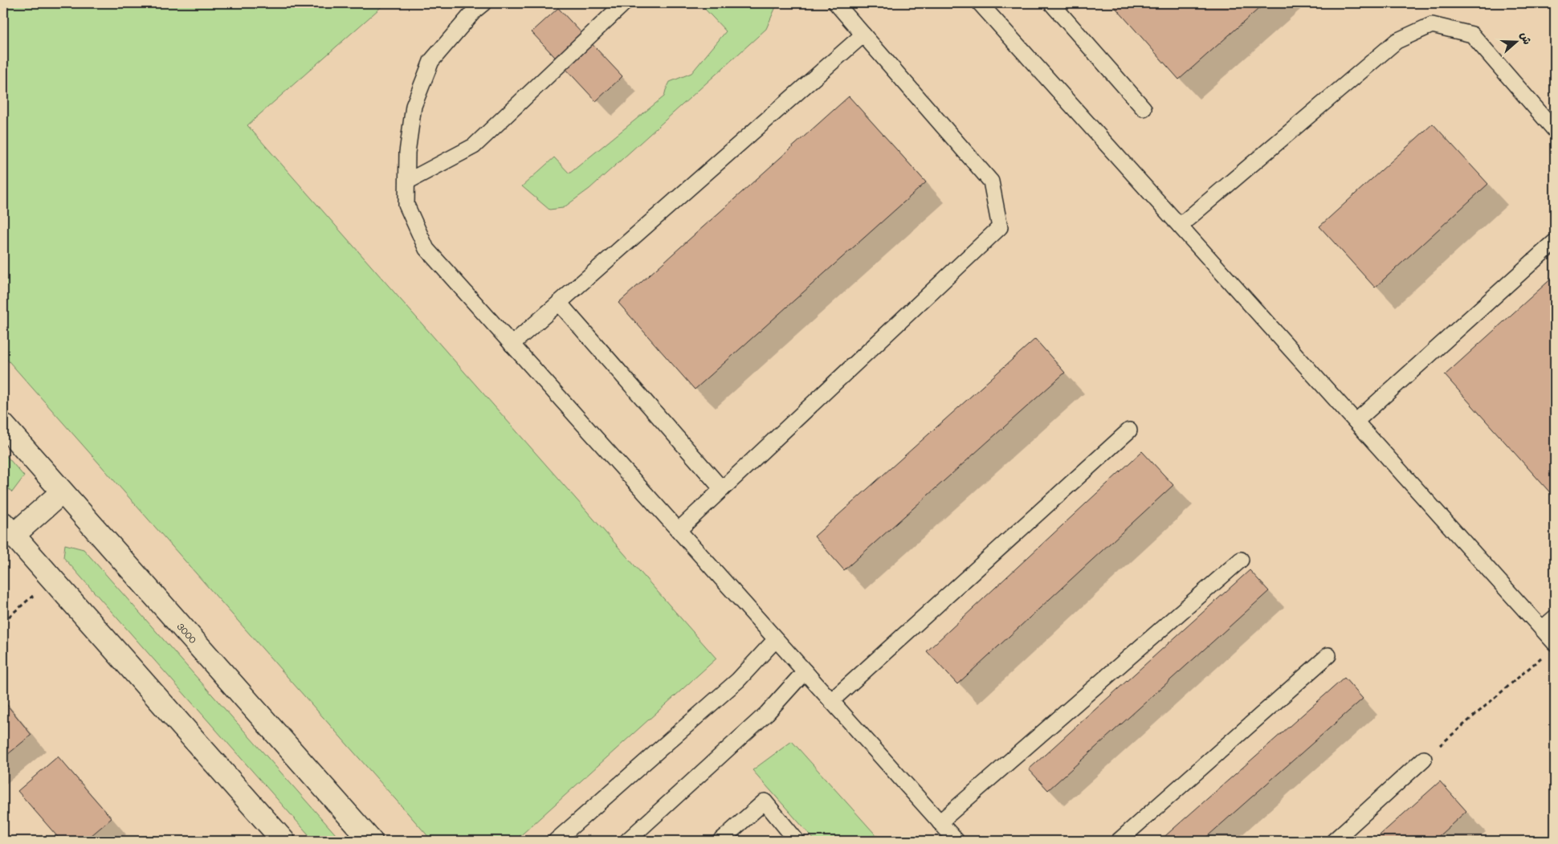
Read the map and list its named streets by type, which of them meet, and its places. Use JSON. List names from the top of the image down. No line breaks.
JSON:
{"streets":{"street":["3000"]},"north":"right"}
